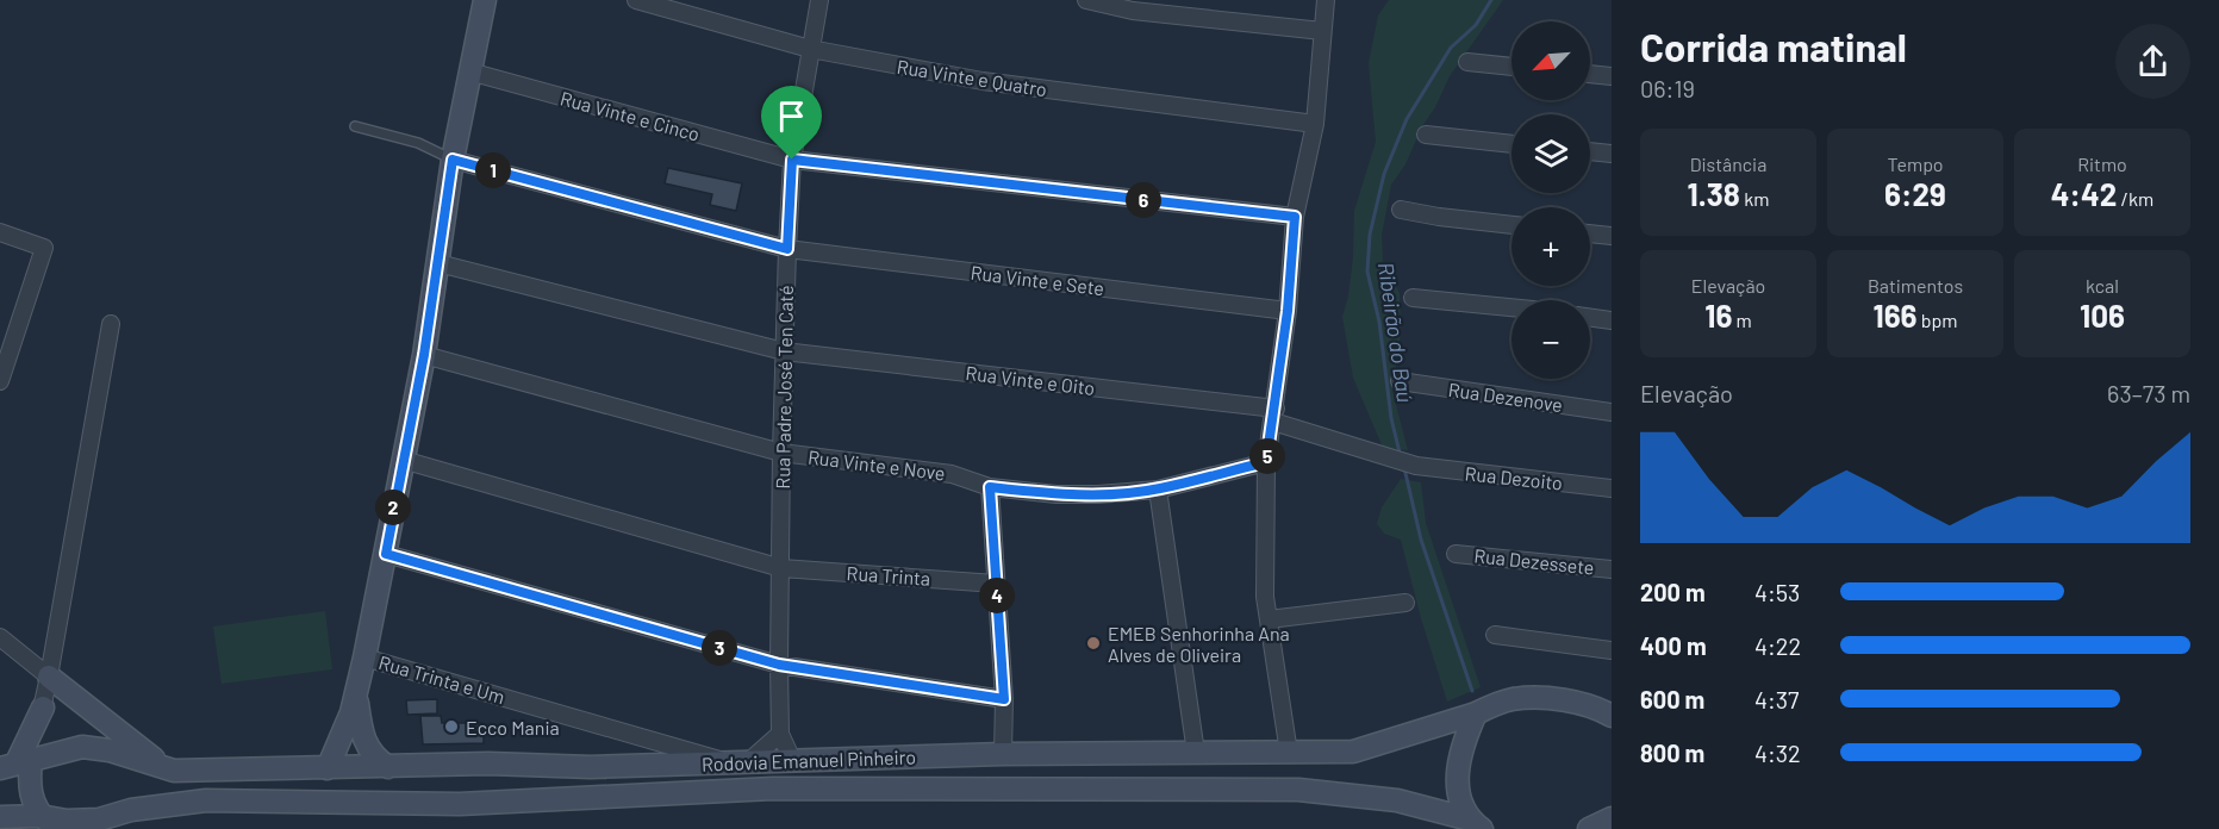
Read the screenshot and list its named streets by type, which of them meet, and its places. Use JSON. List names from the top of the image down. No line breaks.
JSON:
{"streets":{"main road":["Rodovia Emanuel Pinheiro"],"street":["Rua Vinte e Quatro","Rua Vinte e Cinco","Rua Vinte e Sete","Rua Vinte e Oito","Rua Padre José Ten Caté","Rua Dezenove","Rua Vinte e Nove","Rua Dezoito","Rua Dezessete","Rua Trinta","Rua Trinta e Um"]},"crossings":[["Rua Vinte e Quatro","Rua Padre José Ten Caté"],["Rua Vinte e Cinco","Rua Padre José Ten Caté"],["Rua Vinte e Sete","Rua Padre José Ten Caté"],["Rua Vinte e Oito","Rua Padre José Ten Caté"],["Rua Vinte e Oito","Rua Dezoito"],["Rua Padre José Ten Caté","Rua Vinte e Nove"],["Rua Padre José Ten Caté","Rua Trinta"],["Rua Trinta e Um","Rodovia Emanuel Pinheiro"]],"water":["Ribeirão do Baú"],"places":["EMEB Senhorinha Ana Alves de Oliveira","Ecco Mania"],"north":"bottom left","page":{"heading":["Corrida matinal","06:19"],"map_buttons":["+","−"],"stats":[["Distância","1.38 km"],["Tempo","6:29"],["Ritmo","4:42 /km"],["Elevação","16 m"],["Batimentos","166 bpm"],["kcal","106"]],"pins":["1","6","5","2","4","3"],"chart":["Elevação","63–73 m"],"list":[{"name":"200 m","note":"4:53"},{"name":"400 m","note":"4:22"},{"name":"600 m","note":"4:37"},{"name":"800 m","note":"4:32"}]}}
